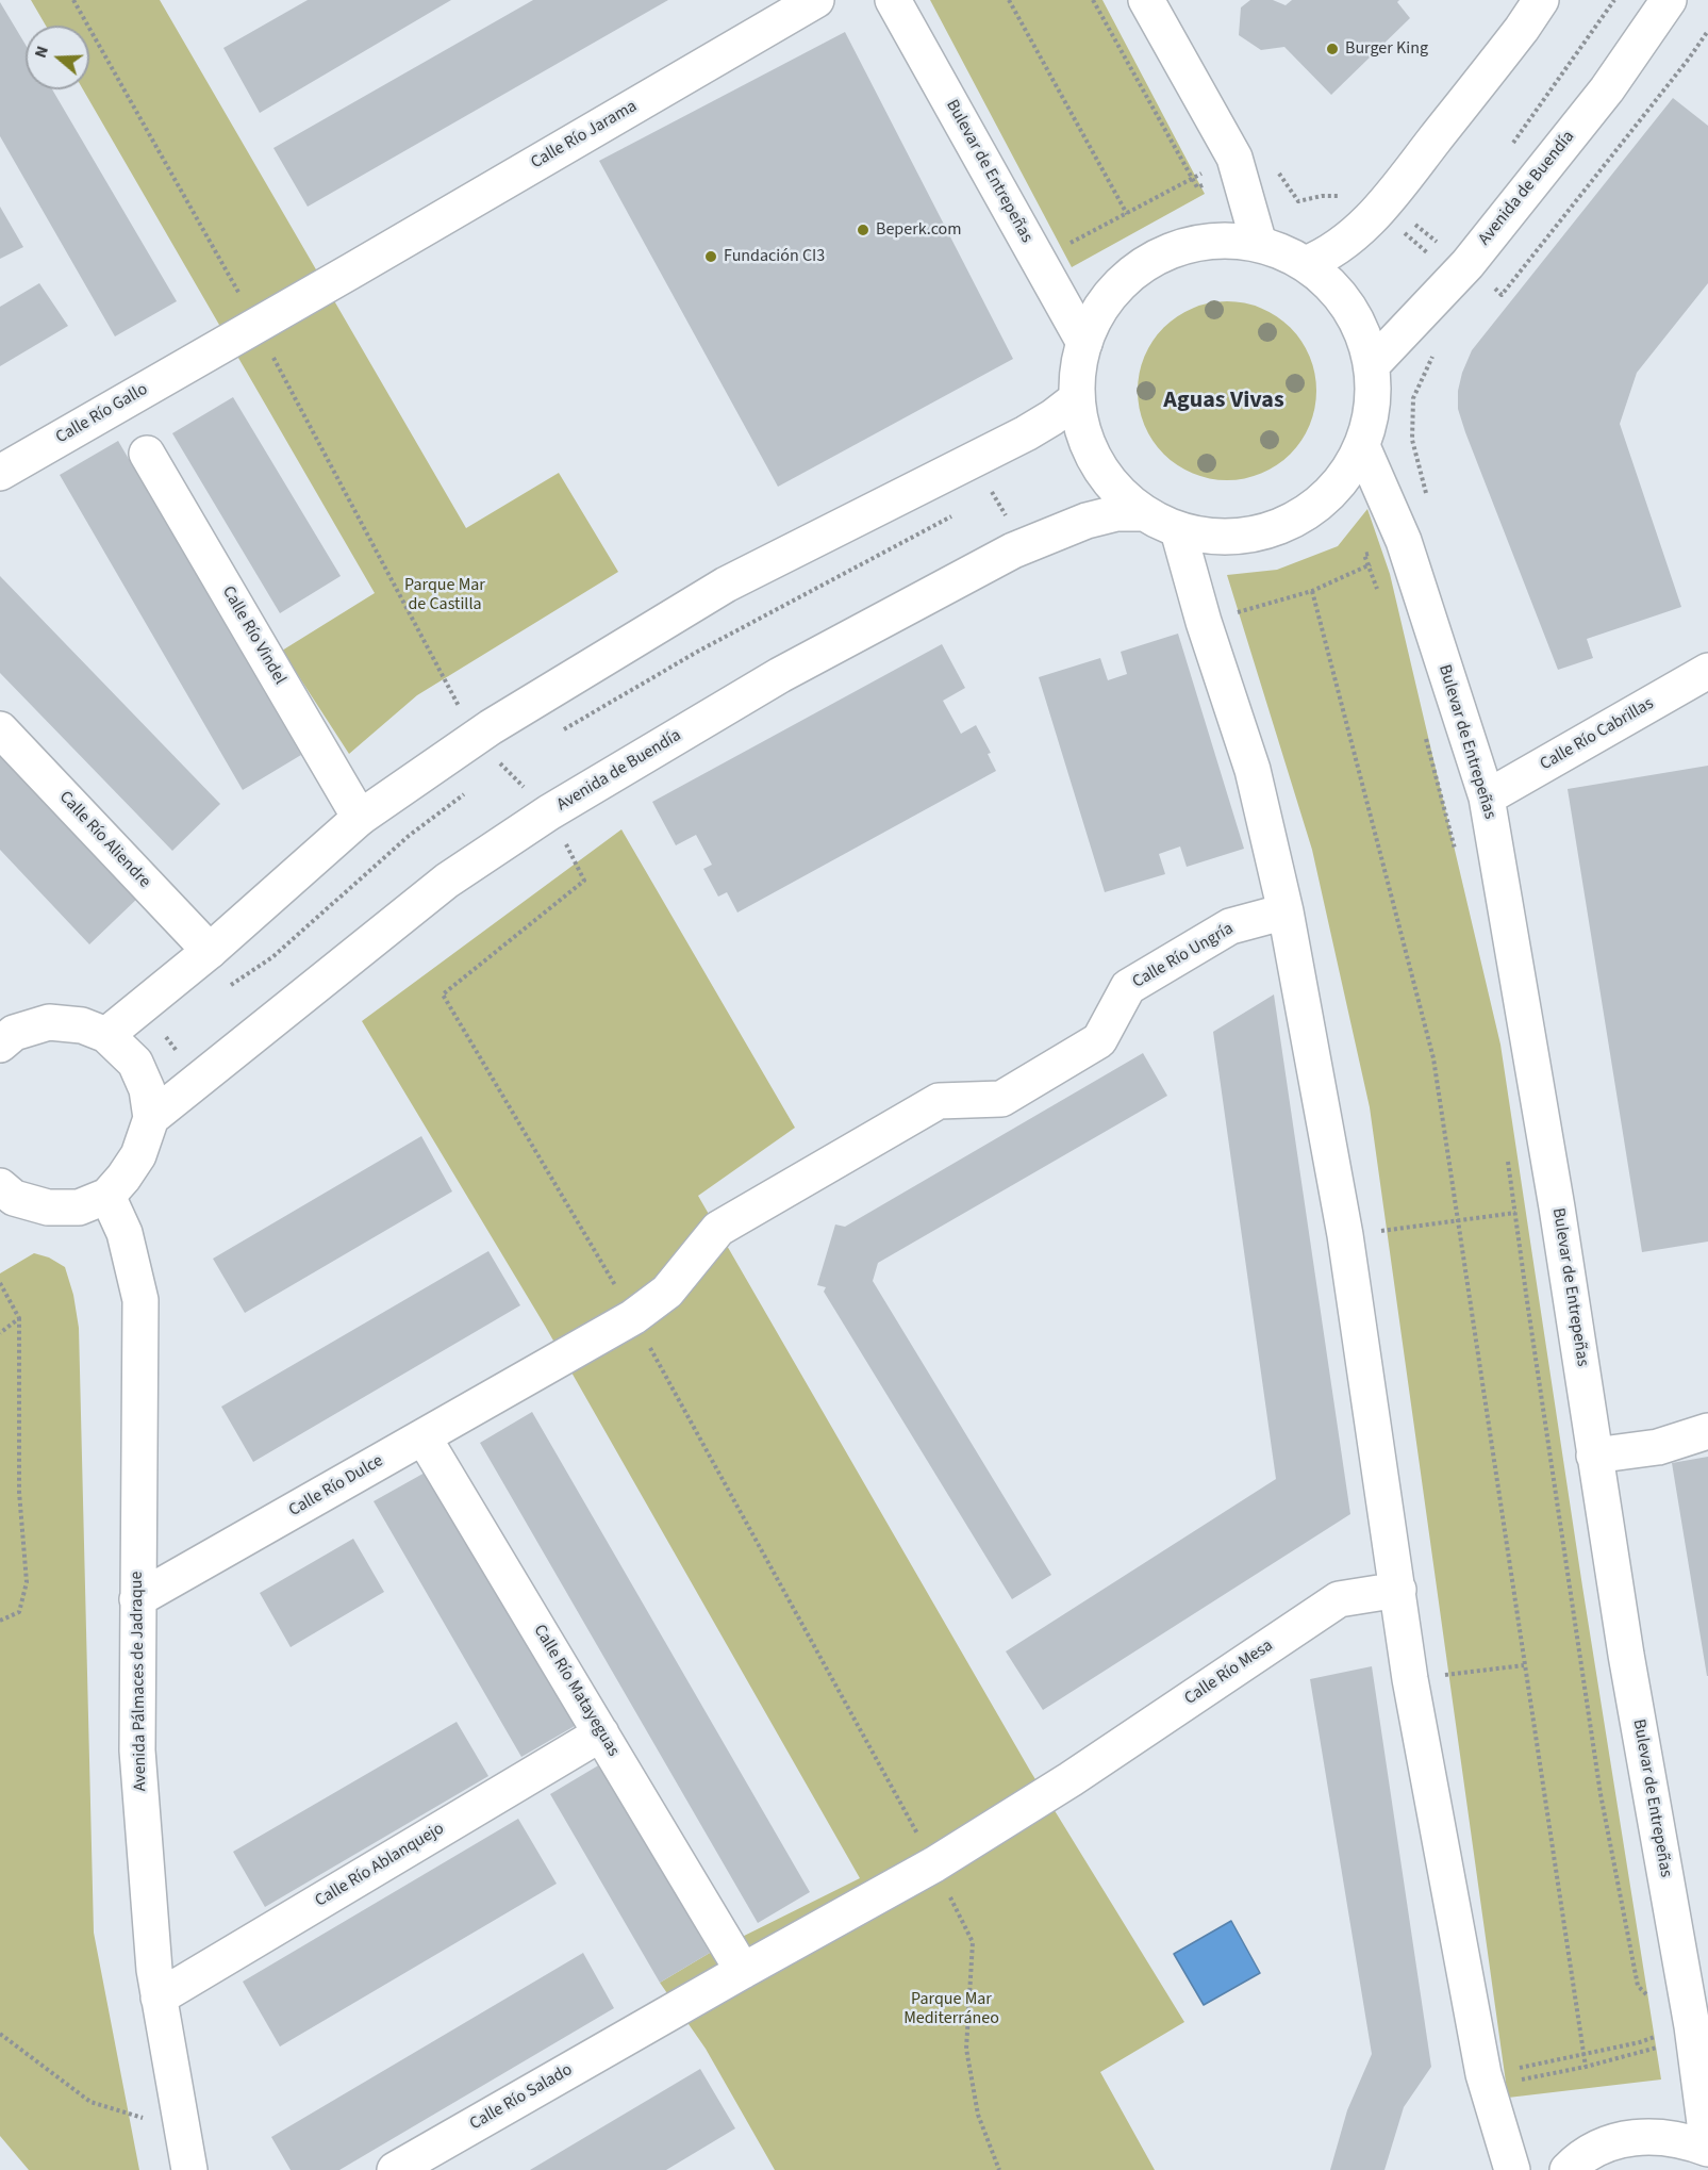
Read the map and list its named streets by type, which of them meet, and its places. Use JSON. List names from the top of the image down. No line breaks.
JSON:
{"streets":{"street":["Calle Río Jarama","Bulevar de Entrepeñas","Avenida de Buendía","Calle Río Gallo","Calle Río Vindel","Calle Río Cabrillas","Calle Río Aliendre","Calle Río Ungría","Calle Río Dulce","Calle Río Mesa","Avenida Pálmaces de Jadraque","Calle Río Matayeguas","Calle Río Ablanquejo","Calle Río Salado"]},"crossings":[["Calle Río Jarama","Calle Río Gallo"],["Bulevar de Entrepeñas","Calle Río Cabrillas"],["Calle Río Ungría","Calle Río Dulce"],["Calle Río Dulce","Avenida Pálmaces de Jadraque"],["Calle Río Dulce","Calle Río Matayeguas"],["Calle Río Mesa","Calle Río Salado"],["Avenida Pálmaces de Jadraque","Calle Río Ablanquejo"],["Calle Río Matayeguas","Calle Río Ablanquejo"],["Calle Río Matayeguas","Calle Río Salado"]],"districts":["Aguas Vivas"],"parks":["Parque Mar de Castilla","Parque Mar Mediterráneo"],"places":["Burger King","Beperk.com","Fundación CI3"],"north":"left"}
